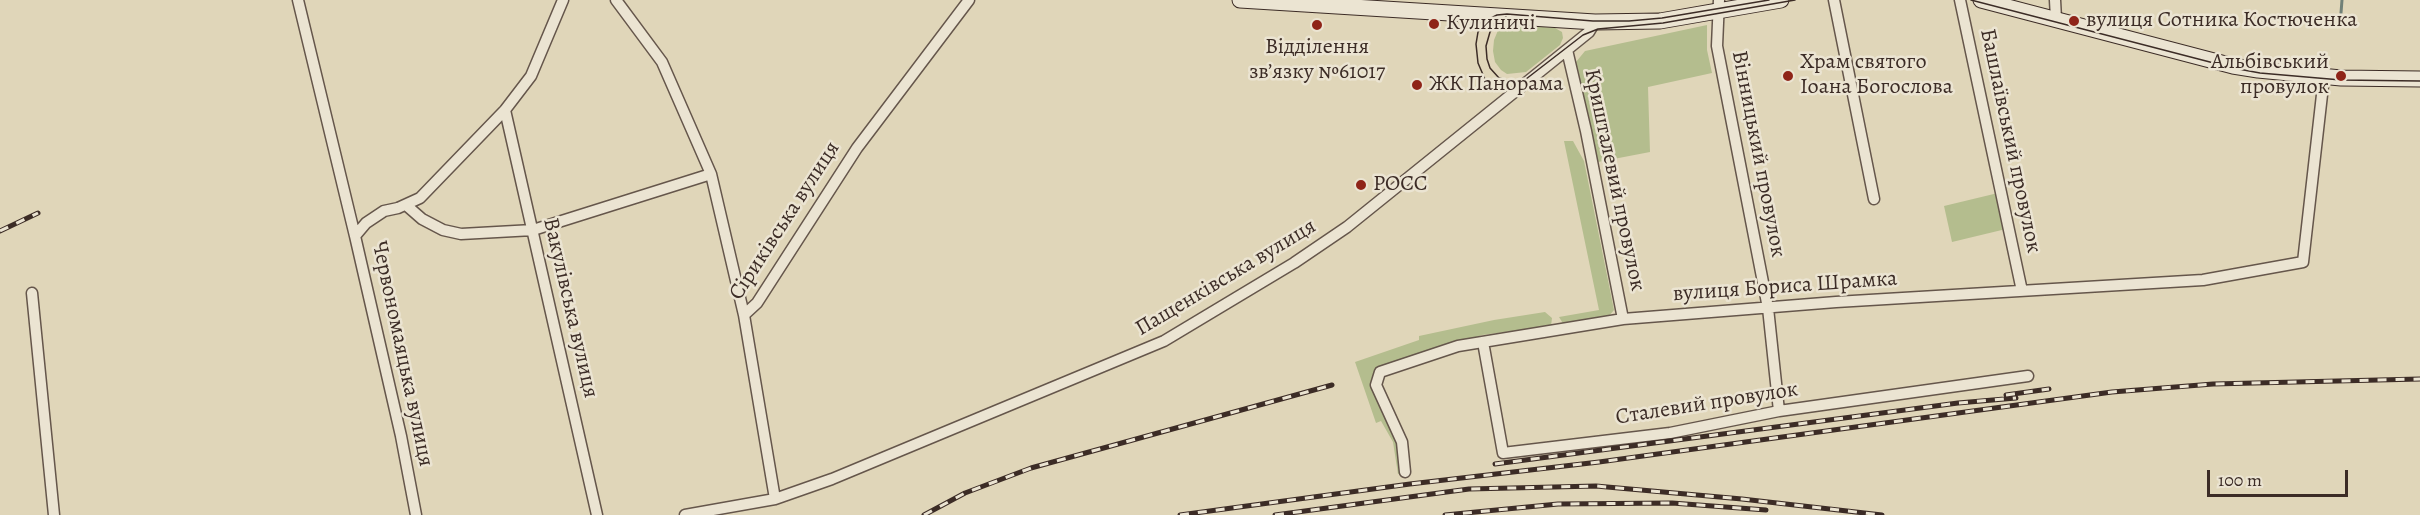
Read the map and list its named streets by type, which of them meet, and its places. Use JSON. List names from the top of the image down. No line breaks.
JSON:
{"streets":{"street":["Башлаївський провулок","Вінницький провулок","Кришталевий провулок","Сіриківська вулиця","Пащенківська вулиця","вулиця Бориса Шрамка","Вакулівська вулиця","Червономаяцька вулиця","Сталевий провулок"]},"crossings":[["Башлаївський провулок","вулиця Бориса Шрамка"],["Вінницький провулок","вулиця Бориса Шрамка"],["Вінницький провулок","Сталевий провулок"],["Кришталевий провулок","Пащенківська вулиця"],["Кришталевий провулок","вулиця Бориса Шрамка"],["Сіриківська вулиця","Пащенківська вулиця"],["вулиця Бориса Шрамка","Сталевий провулок"],["Вакулівська вулиця","Червономаяцька вулиця"]],"places":["вулиця Сотника Костюченка","Кулиничі","Відділення зв’язку №61017","Храм святого Іоана Богослова","Альбівський провулок","ЖК Панорама","РОСС"],"scale_bar":"100 m"}
